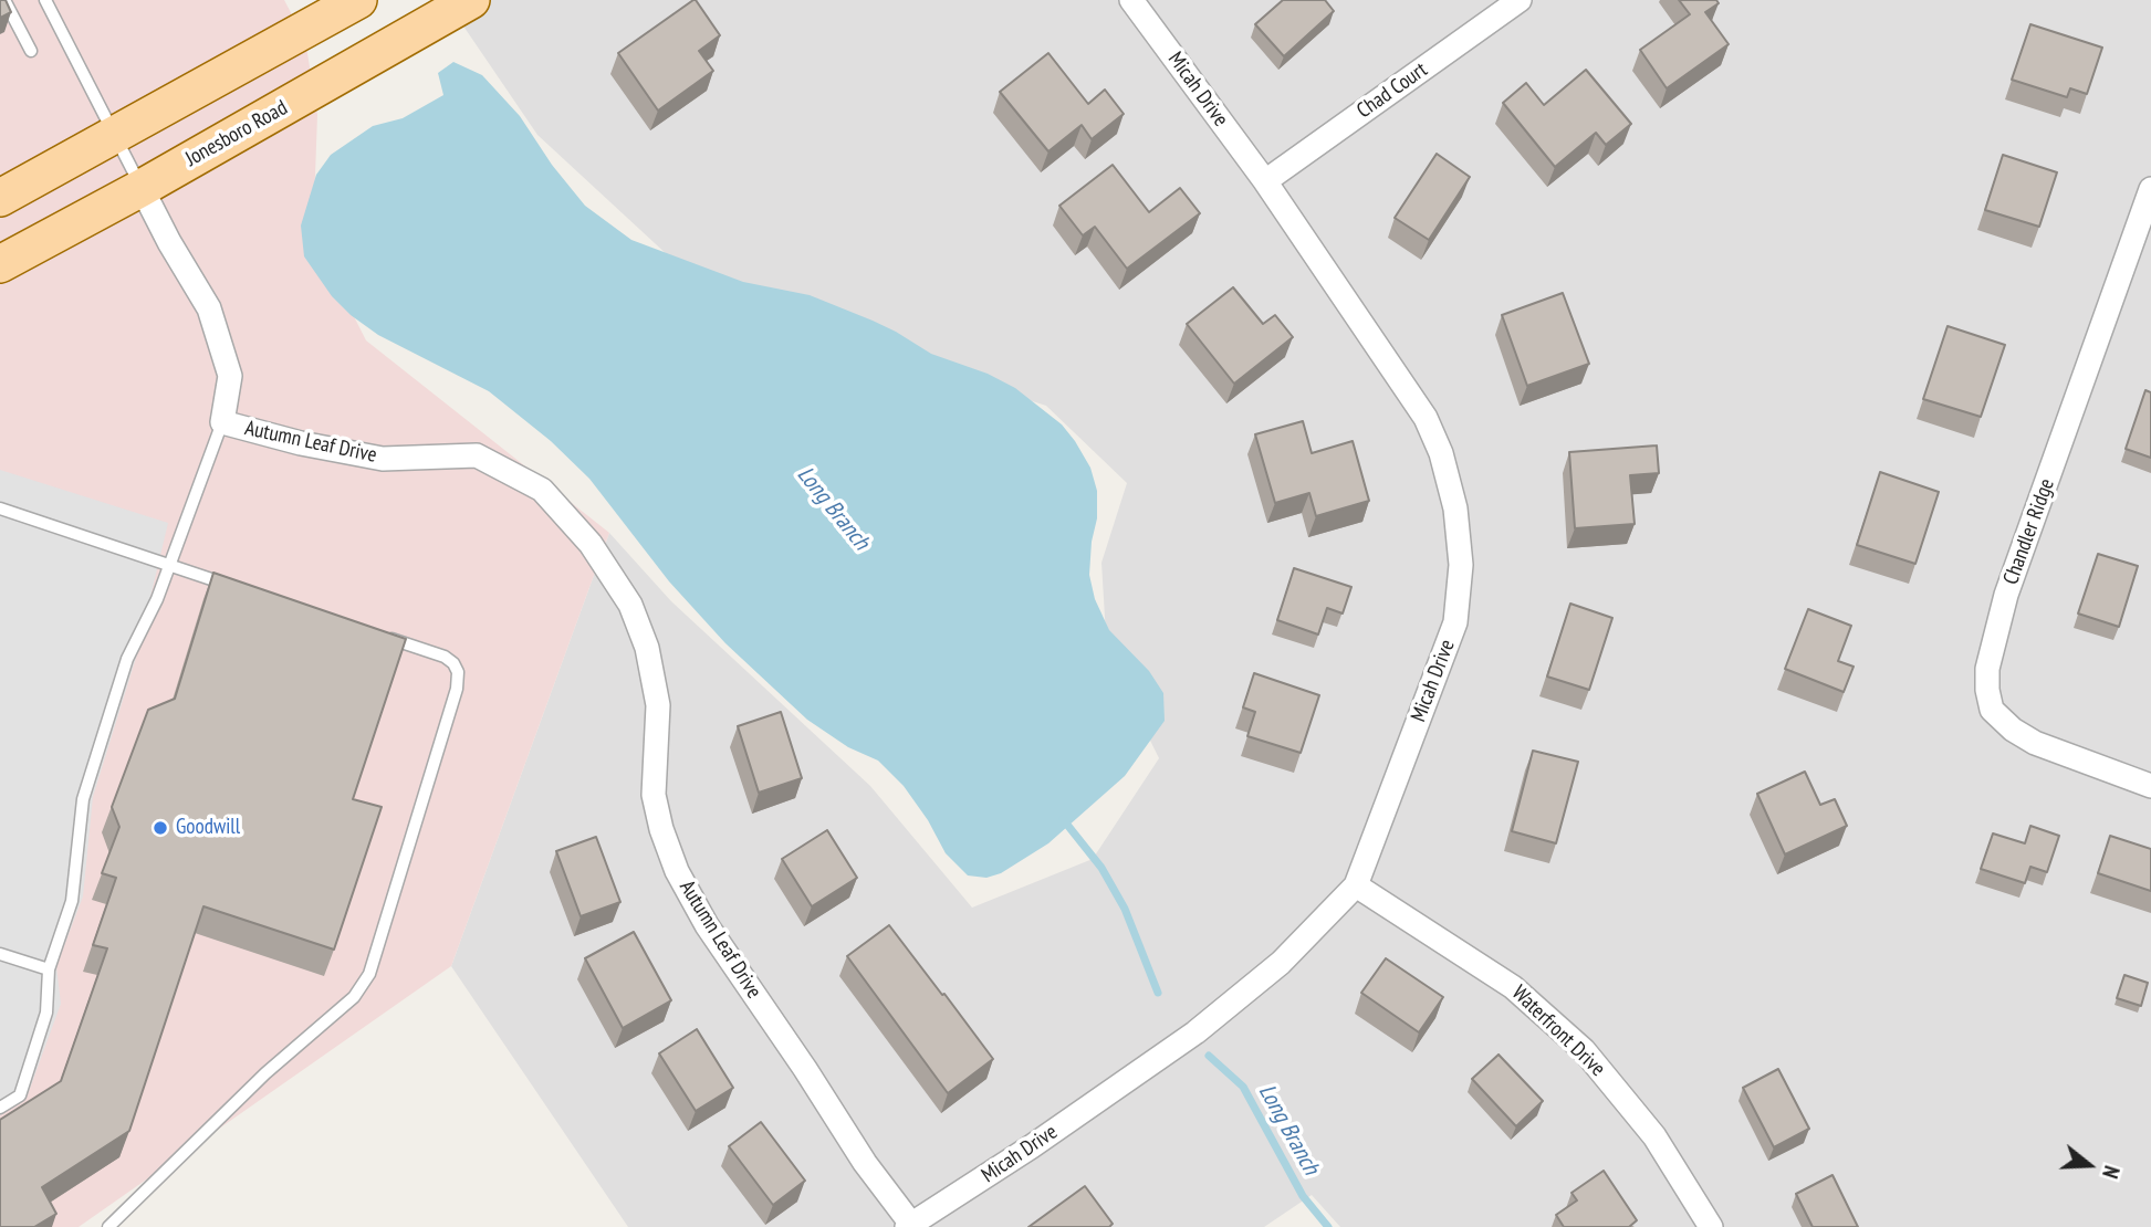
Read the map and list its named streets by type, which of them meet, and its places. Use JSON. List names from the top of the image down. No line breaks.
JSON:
{"streets":{"main road":["Jonesboro Road"],"street":["Micah Drive","Chad Court","Autumn Leaf Drive","Chandler Ridge","Waterfront Drive"]},"crossings":[["Micah Drive","Chad Court"],["Micah Drive","Autumn Leaf Drive"],["Micah Drive","Waterfront Drive"],["Jonesboro Road","Autumn Leaf Drive"]],"water":["Long Branch"],"places":["Goodwill"],"north":"right"}
